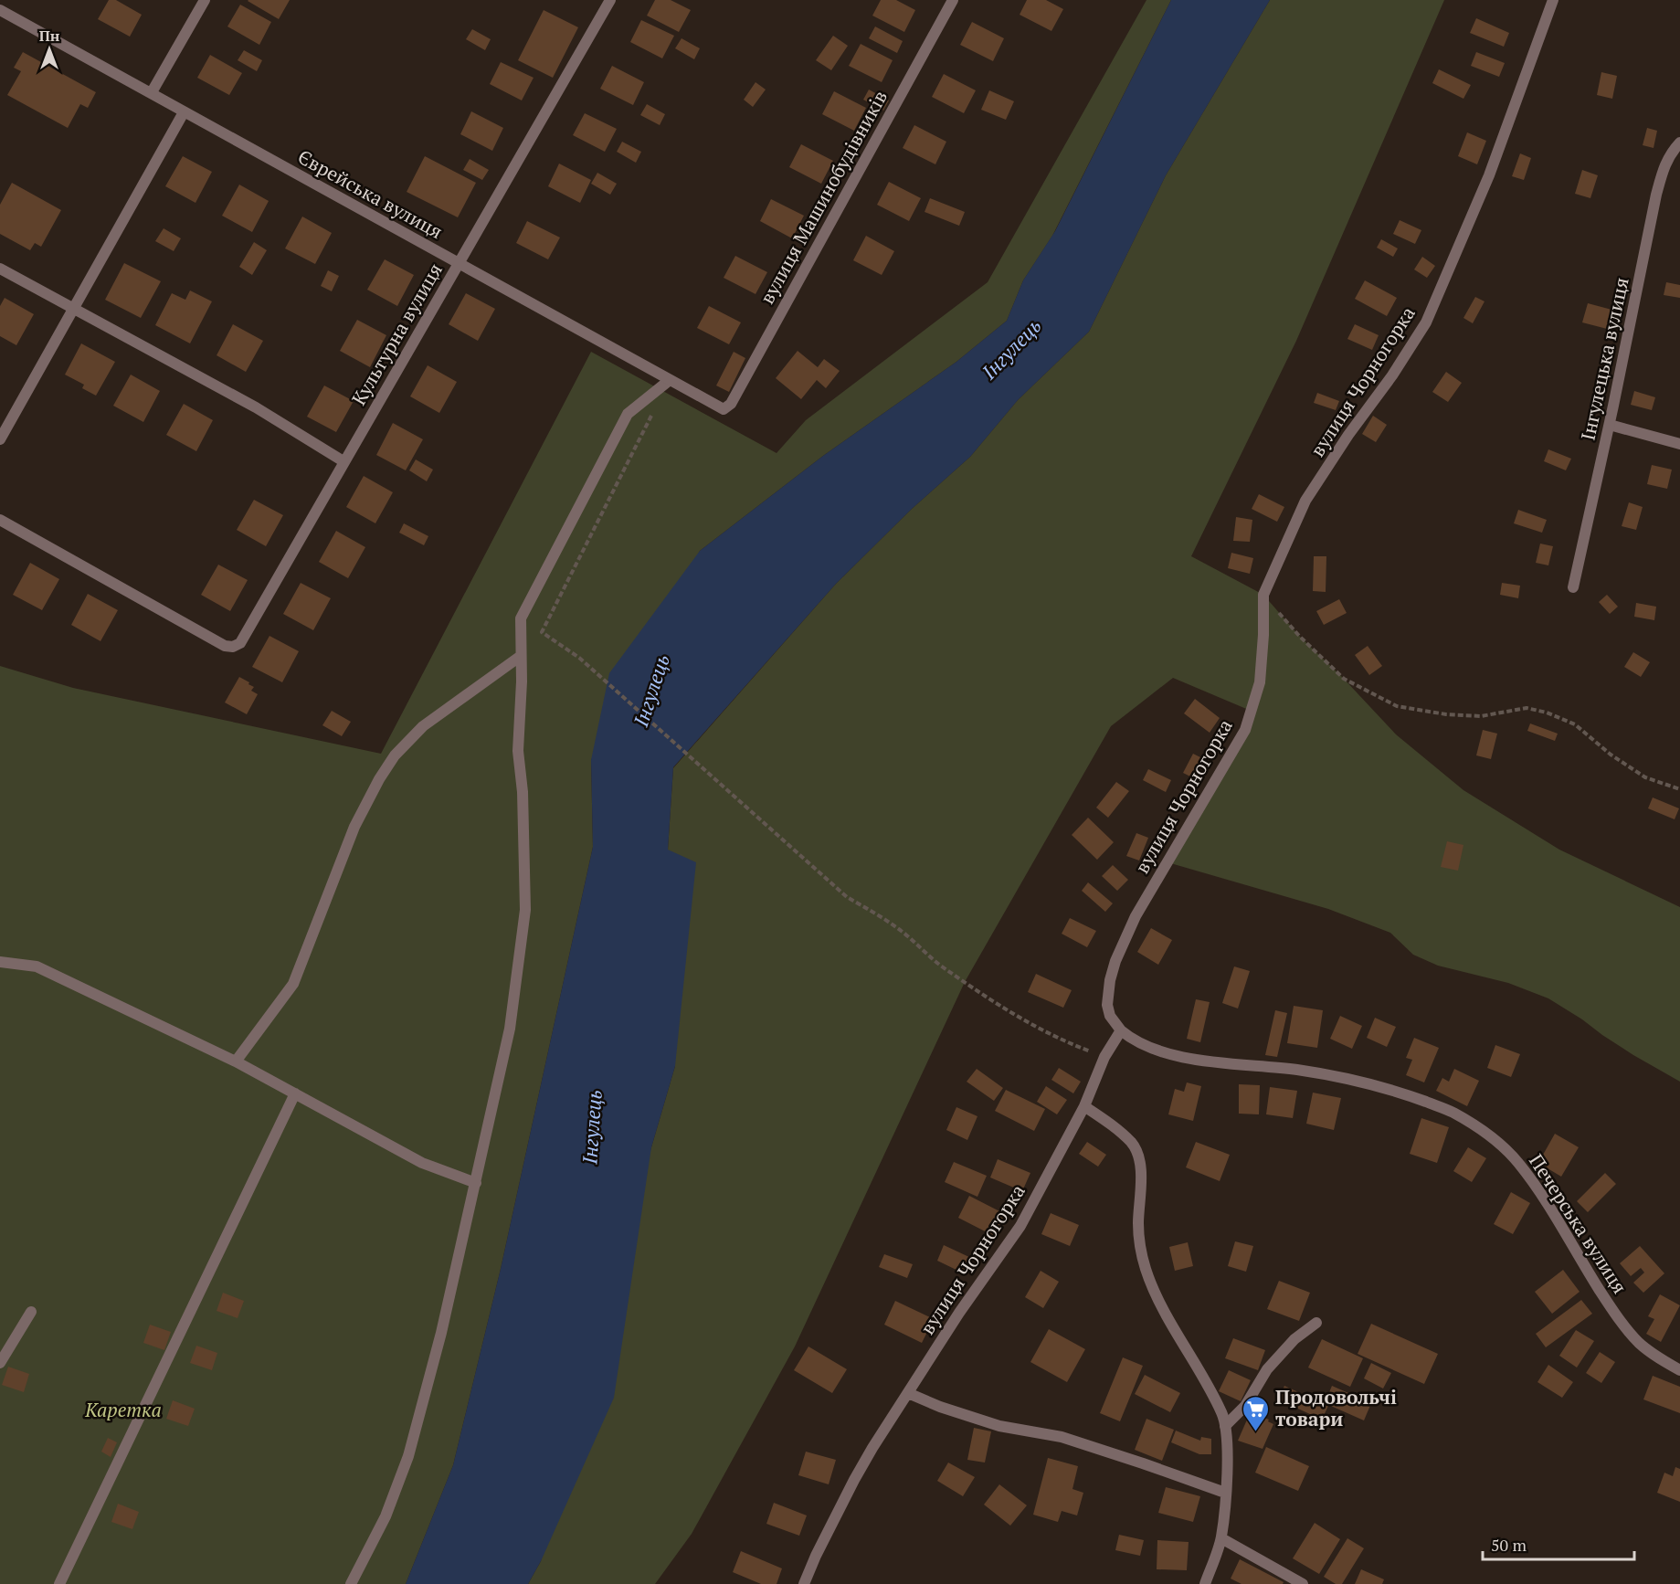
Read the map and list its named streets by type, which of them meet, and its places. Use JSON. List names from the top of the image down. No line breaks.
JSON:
{"streets":{"street":["Єврейська вулиця","вулиця Машинобудівників","Культурна вулиця","Інгулецька вулиця","вулиця Чорногорка","Печерська вулиця"]},"crossings":[["Єврейська вулиця","вулиця Машинобудівників"],["Єврейська вулиця","Культурна вулиця"],["вулиця Чорногорка","Печерська вулиця"]],"water":["Інгулець"],"parks":["Каретка"],"places":{"supermarket":["Продовольчі товари"]},"scale_bar":"50 m","north":"top"}
